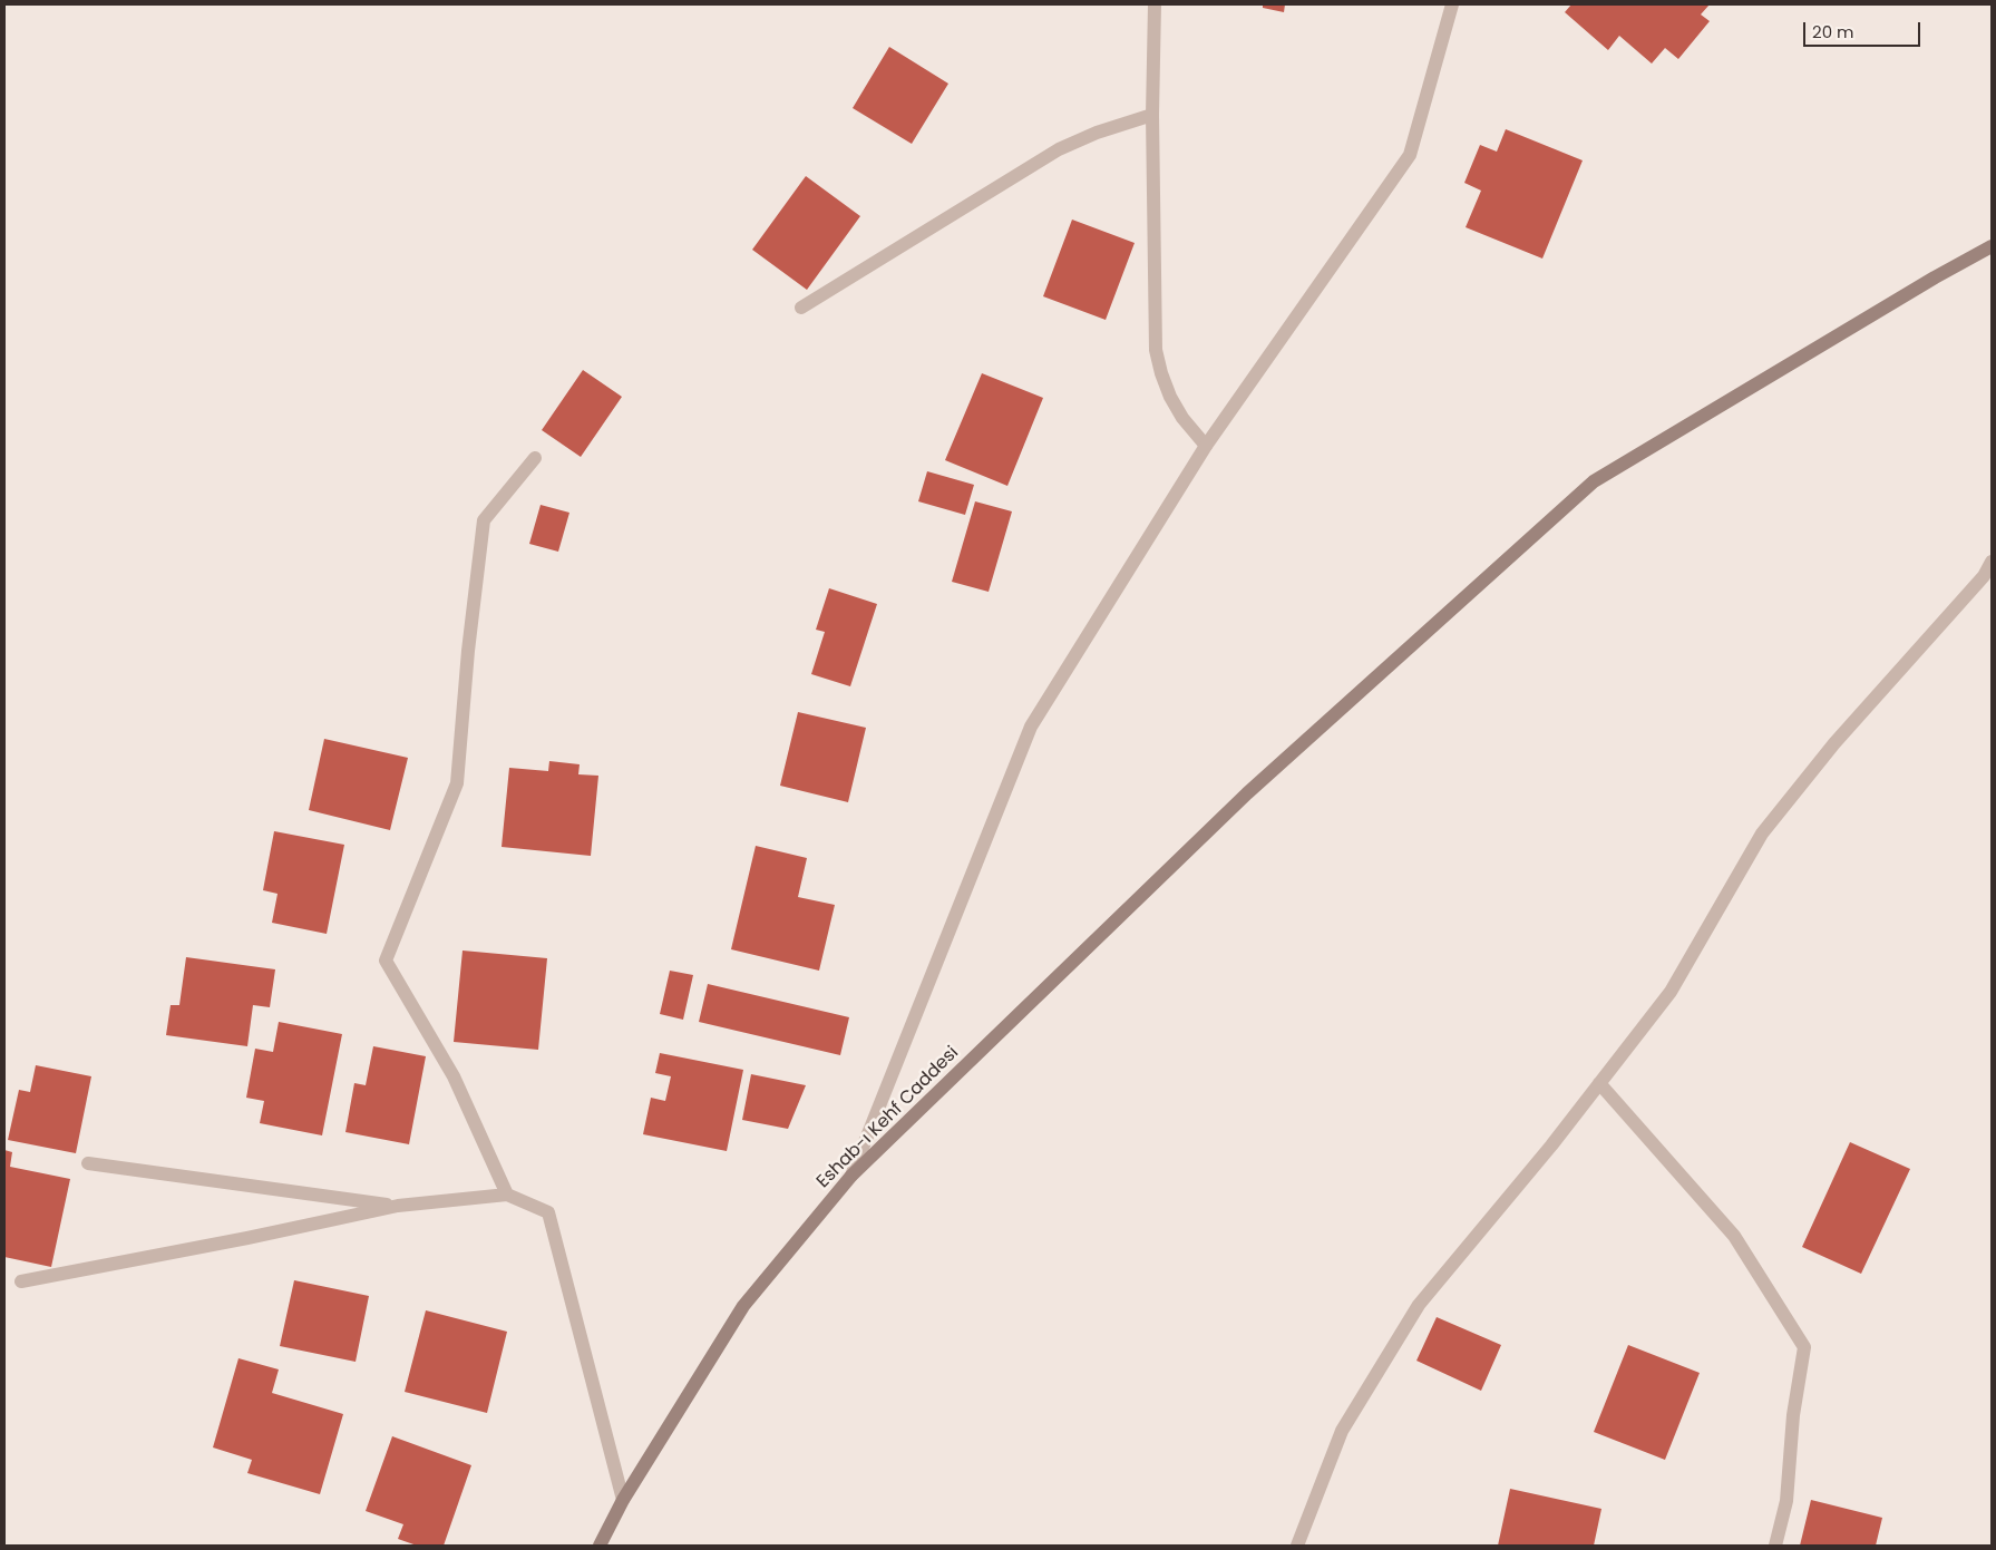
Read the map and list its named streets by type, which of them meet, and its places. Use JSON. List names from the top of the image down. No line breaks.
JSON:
{"streets":{"street":["Eshab-ı Kehf Caddesi"]},"scale_bar":"20 m"}
